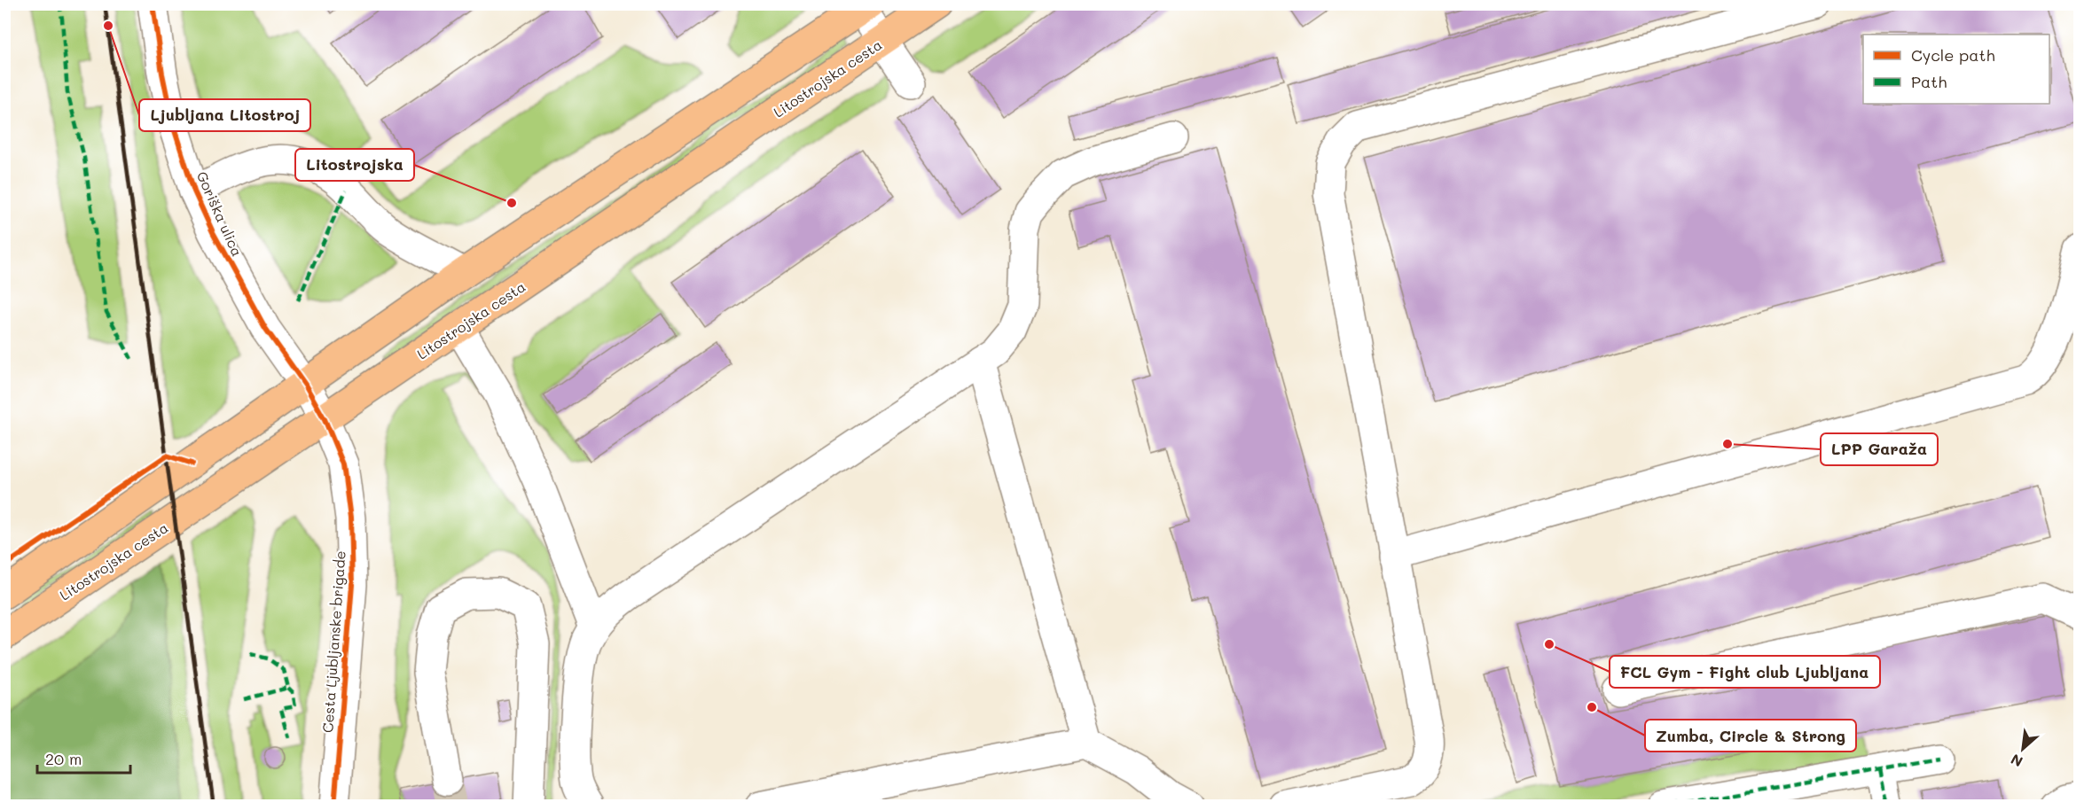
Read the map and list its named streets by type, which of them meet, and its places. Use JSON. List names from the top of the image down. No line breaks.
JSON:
{"streets":{"main road":["Litostrojska cesta"],"street":["Goriška ulica","Cesta Ljubljanske brigade"]},"crossings":[["Litostrojska cesta","Goriška ulica"],["Litostrojska cesta","Cesta Ljubljanske brigade"],["Goriška ulica","Cesta Ljubljanske brigade"]],"places":["Ljubljana Litostroj","Litostrojska","LPP Garaža","FCL Gym - Fight club Ljubljana","Zumba, Circle & Strong"],"legend":["Cycle path","Path"],"scale_bar":"20 m","north":"bottom left"}
